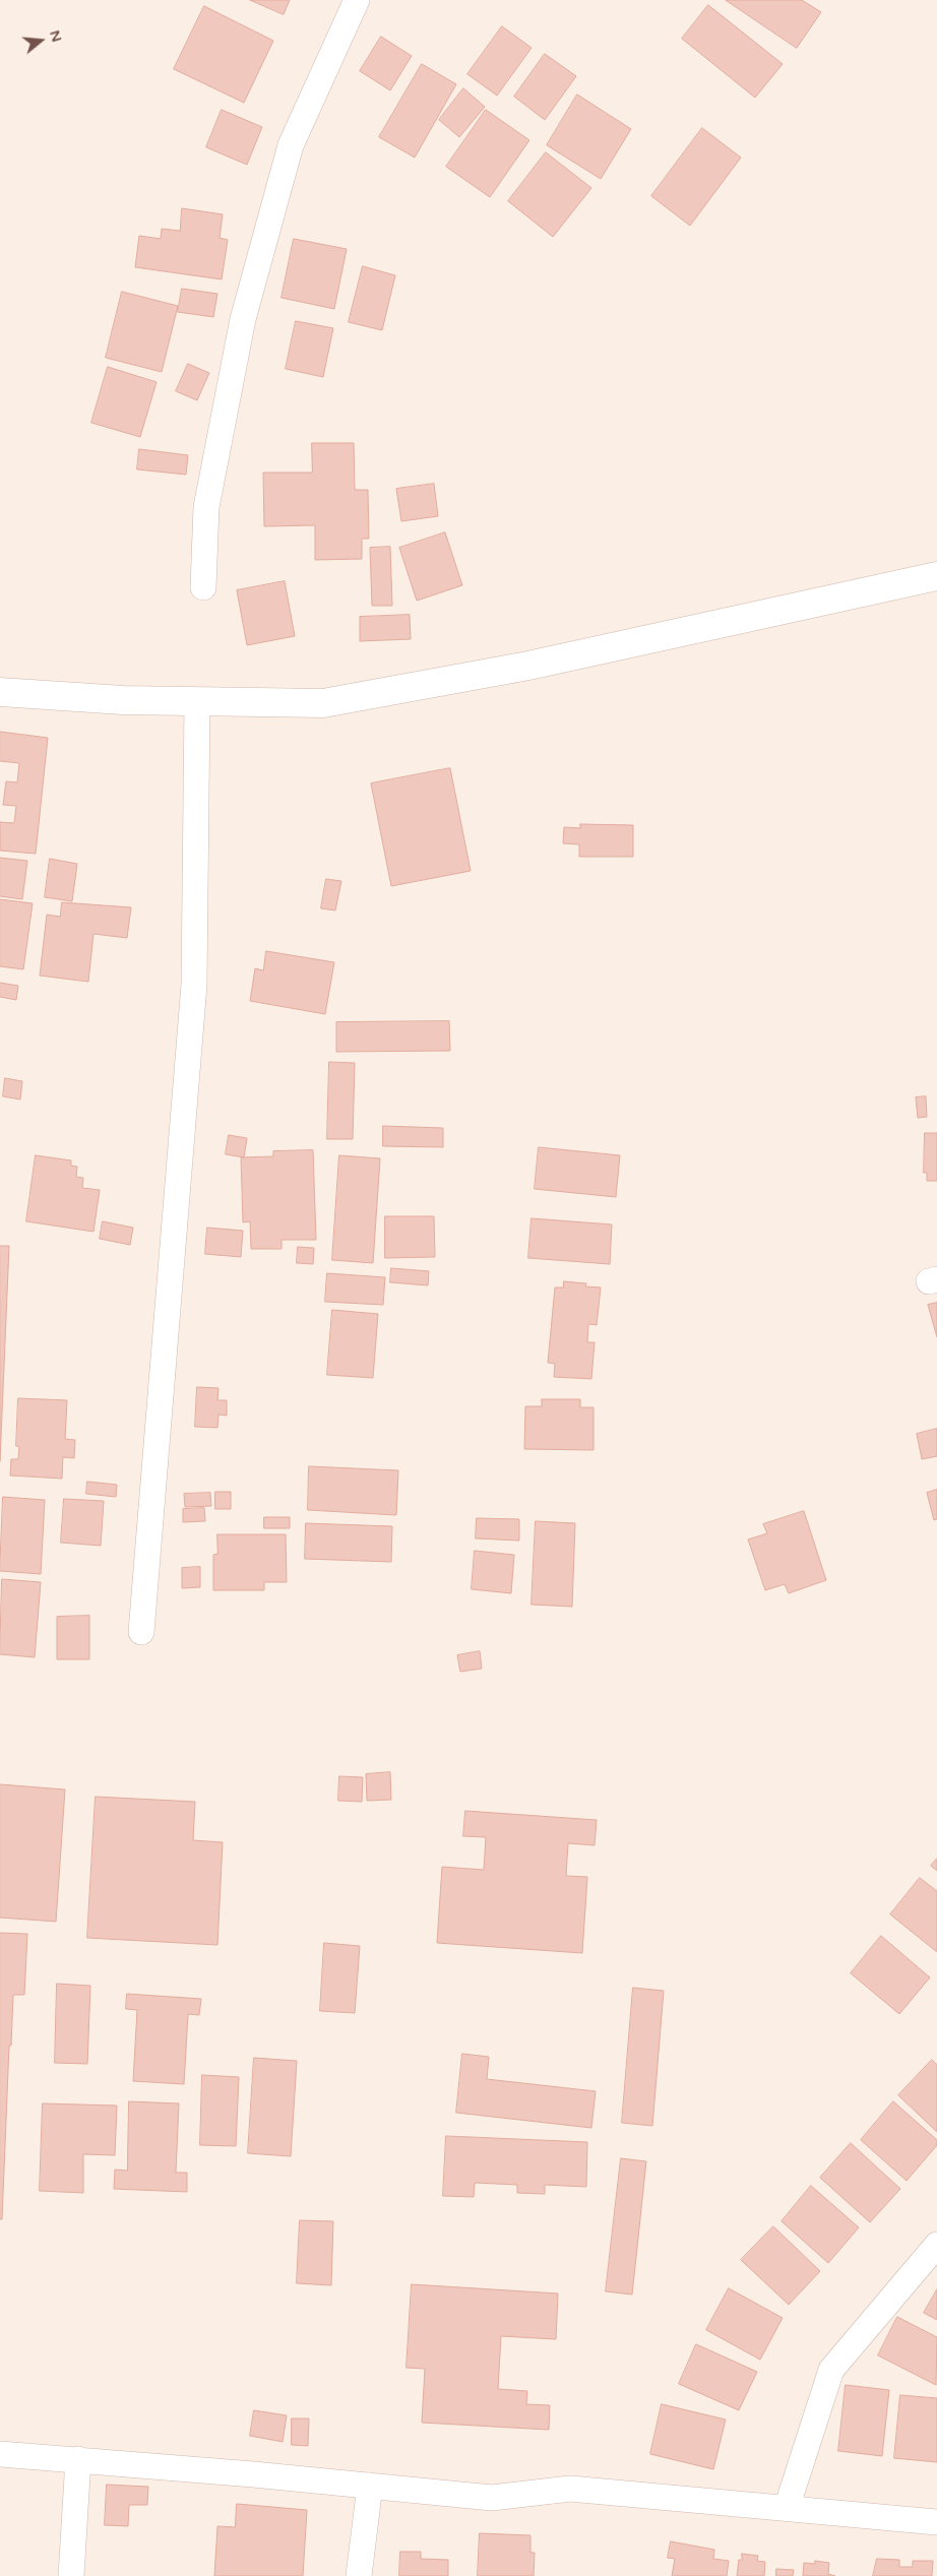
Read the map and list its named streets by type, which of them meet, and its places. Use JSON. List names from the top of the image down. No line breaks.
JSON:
{"north":"right"}
